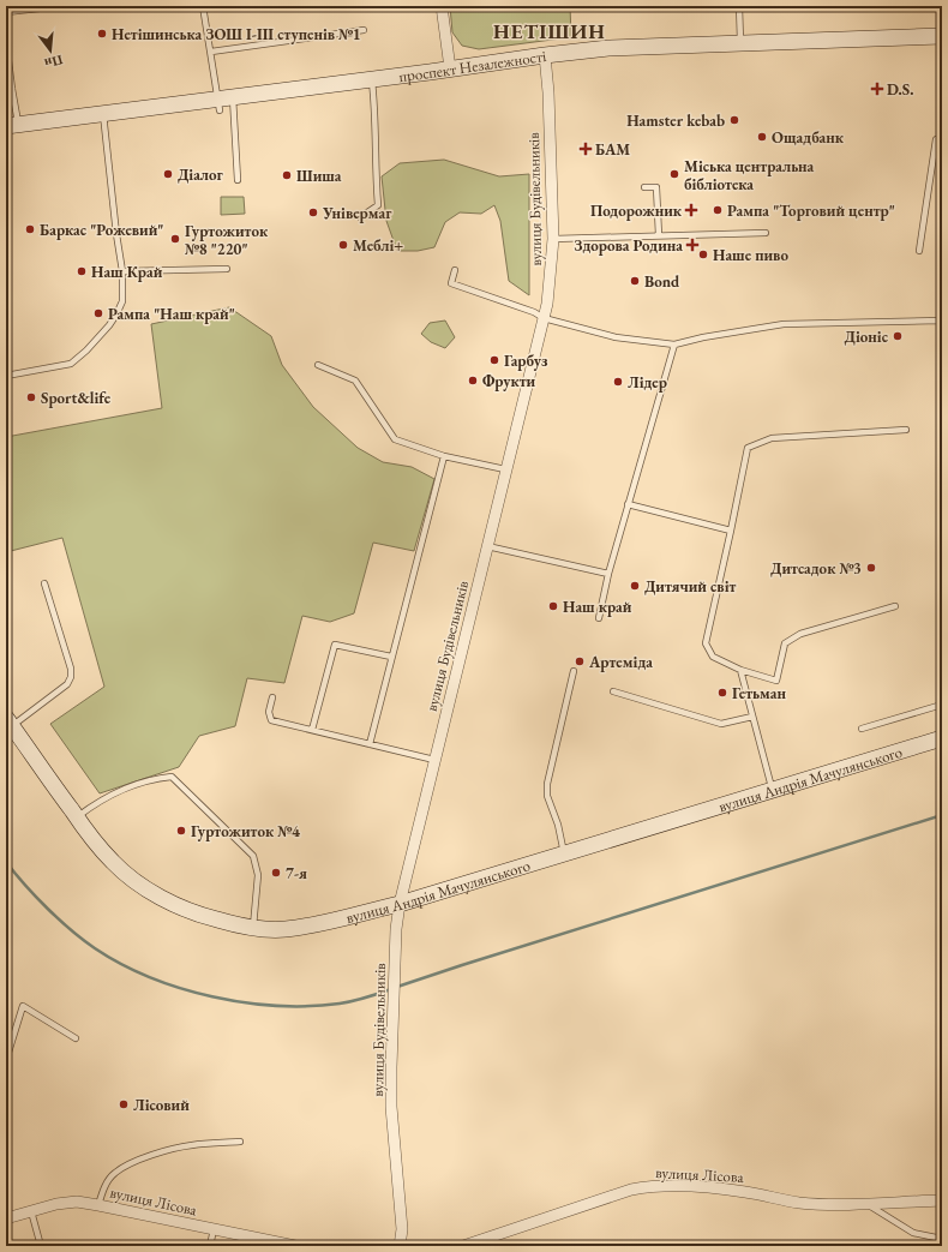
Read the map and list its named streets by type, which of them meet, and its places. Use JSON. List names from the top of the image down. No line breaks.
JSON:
{"streets":{"street":["проспект Незалежності","вулиця Будівельників","вулиця Андрія Мачулянського","вулиця Лісова"]},"crossings":[["проспект Незалежності","вулиця Будівельників"],["вулиця Будівельників","вулиця Андрія Мачулянського"]],"districts":["НЕТІШИН"],"places":{"other":["Нетішинська ЗОШ І-ІІІ ступенів №1","Hamster kebab","Ощадбанк","Діалог","Міська центральна бібліотека","Шиша","Рампа \"Торговий центр\"","Універмаг","Баркас \"Рожевий\"","Гуртожиток №8 \"220\"","Меблі+","Наше пиво","Наш Край","Bond","Рампа \"Наш край\"","Діоніс","Гарбуз","Фрукти","Лідер","Sport&life","Дитсадок №3","Дитячий світ","Наш край","Артеміда","Гетьман","Гуртожиток №4","7-я","Лісовий"],"health":["D.S.","БАМ","Подорожник","Здорова Родина"]},"north":"bottom"}
